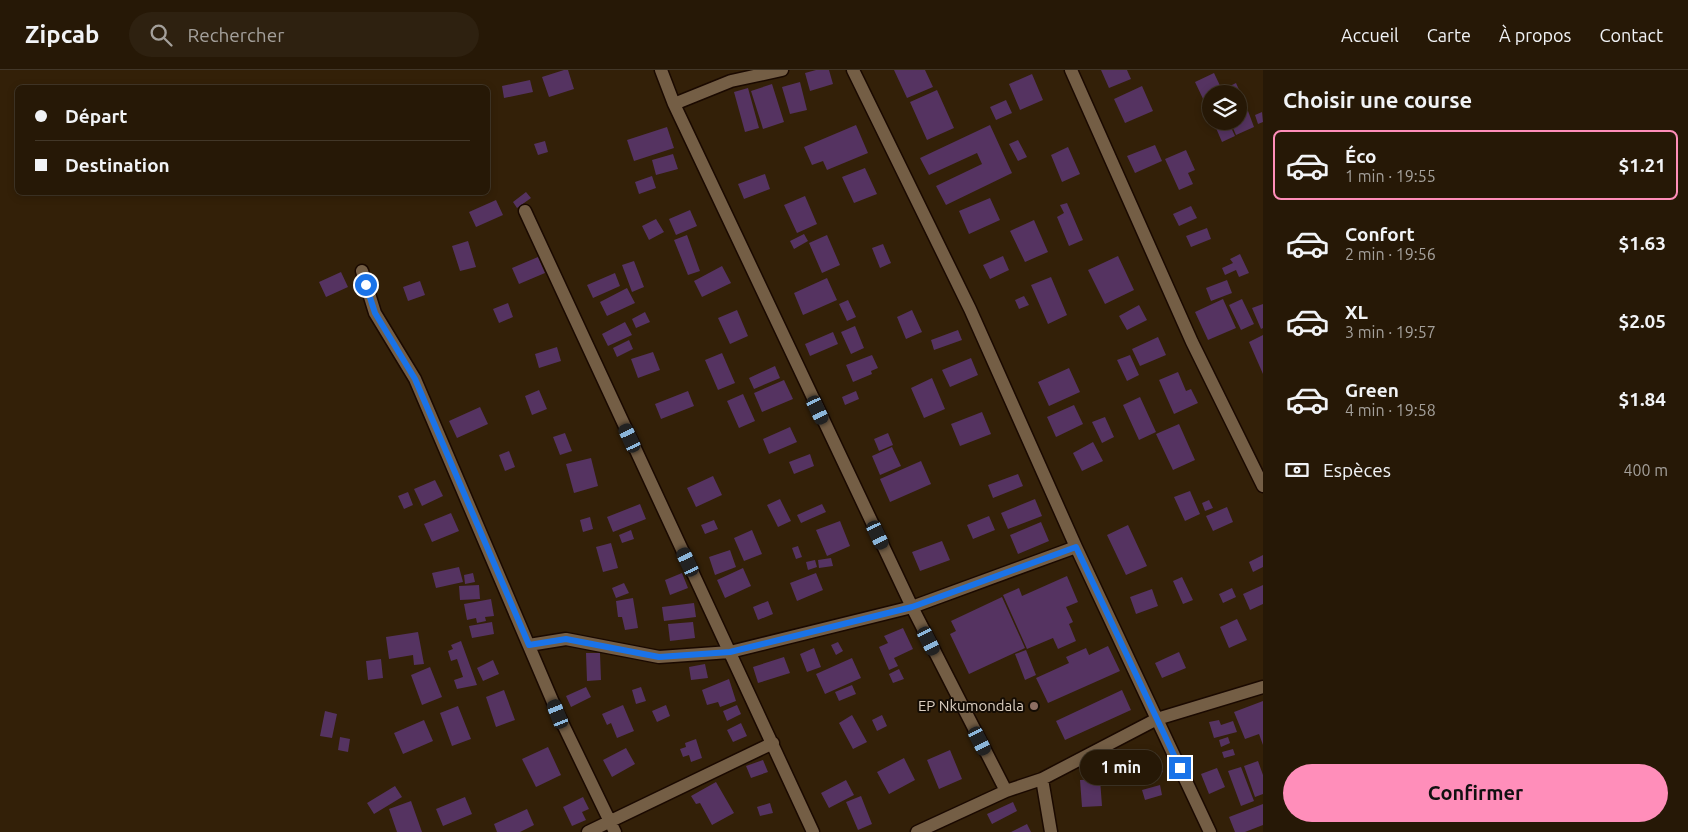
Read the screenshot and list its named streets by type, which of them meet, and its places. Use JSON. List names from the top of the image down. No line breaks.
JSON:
{"places":["EP Nkumondala"],"page":{"header":"Zipcab","search":"Rechercher","nav":["Accueil","Carte","À propos","Contact"],"heading":"Choisir une course","banner":["Départ","Destination"],"list":[{"name":"Éco","note":"1 min · 19:55","value":"$1.21"},{"name":"Confort","note":"2 min · 19:56","value":"$1.63"},{"name":"XL","note":"3 min · 19:57","value":"$2.05"},{"name":"Green","note":"4 min · 19:58","value":"$1.84"}],"pay":["Espèces","400 m"],"bubble":"1 min","buttons":"Confirmer"}}
